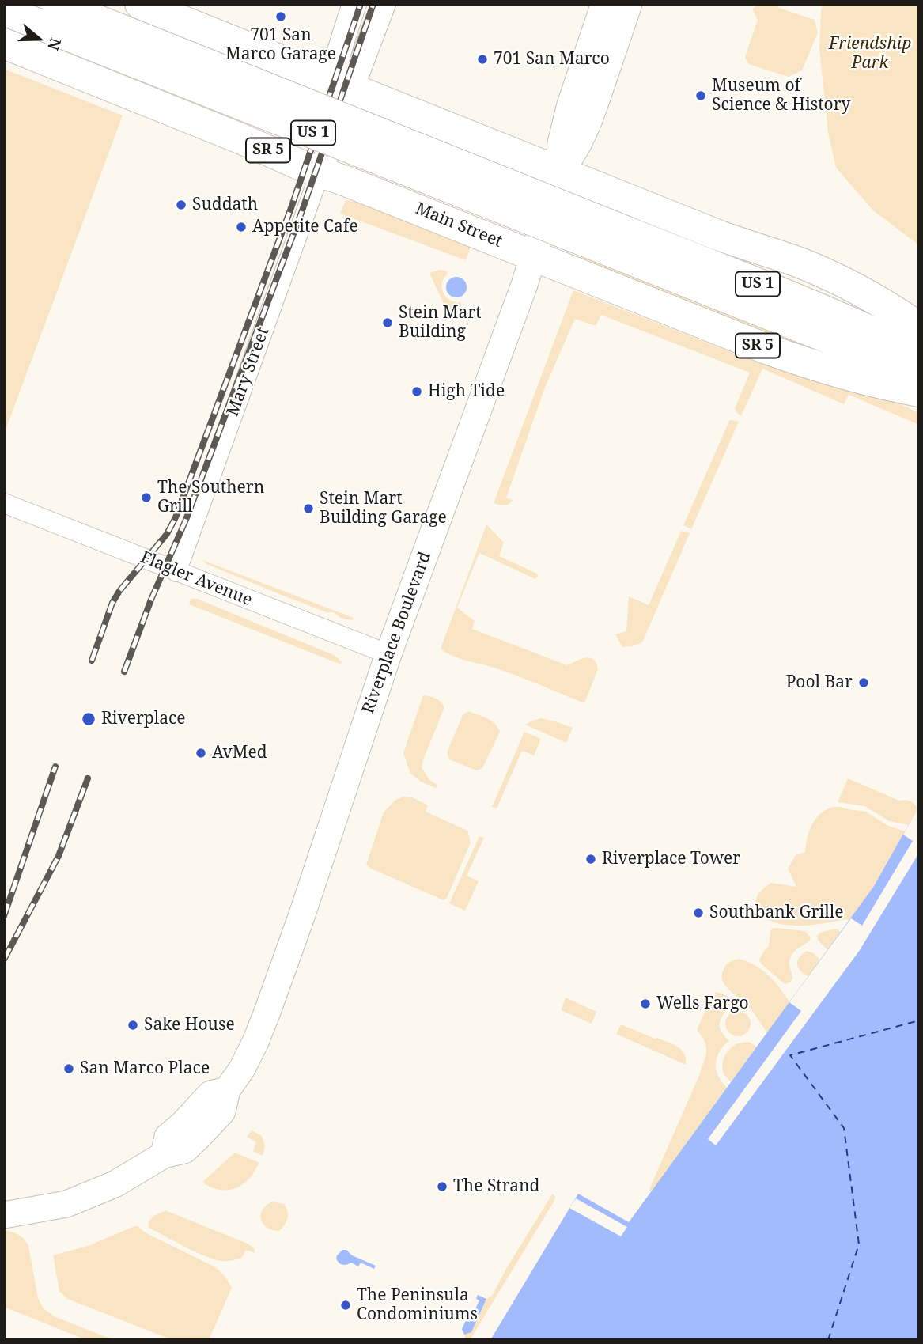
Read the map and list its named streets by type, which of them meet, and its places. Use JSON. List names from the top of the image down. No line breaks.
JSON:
{"streets":{"main road":["US 1","SR 5","Main Street","Riverplace Boulevard"],"street":["Mary Street","Flagler Avenue"]},"crossings":[["US 1","Main Street"],["Main Street","Mary Street"],["Main Street","Riverplace Boulevard"],["Mary Street","Flagler Avenue"],["Flagler Avenue","Riverplace Boulevard"]],"parks":["Friendship Park"],"places":["701 San Marco Garage","701 San Marco","Museum of Science & History","Suddath","Appetite Cafe","Stein Mart Building","High Tide","The Southern Grill","Stein Mart Building Garage","Pool Bar","Riverplace","AvMed","Riverplace Tower","Southbank Grille","Wells Fargo","Sake House","San Marco Place","The Strand","The Peninsula Condominiums"],"north":"right"}
